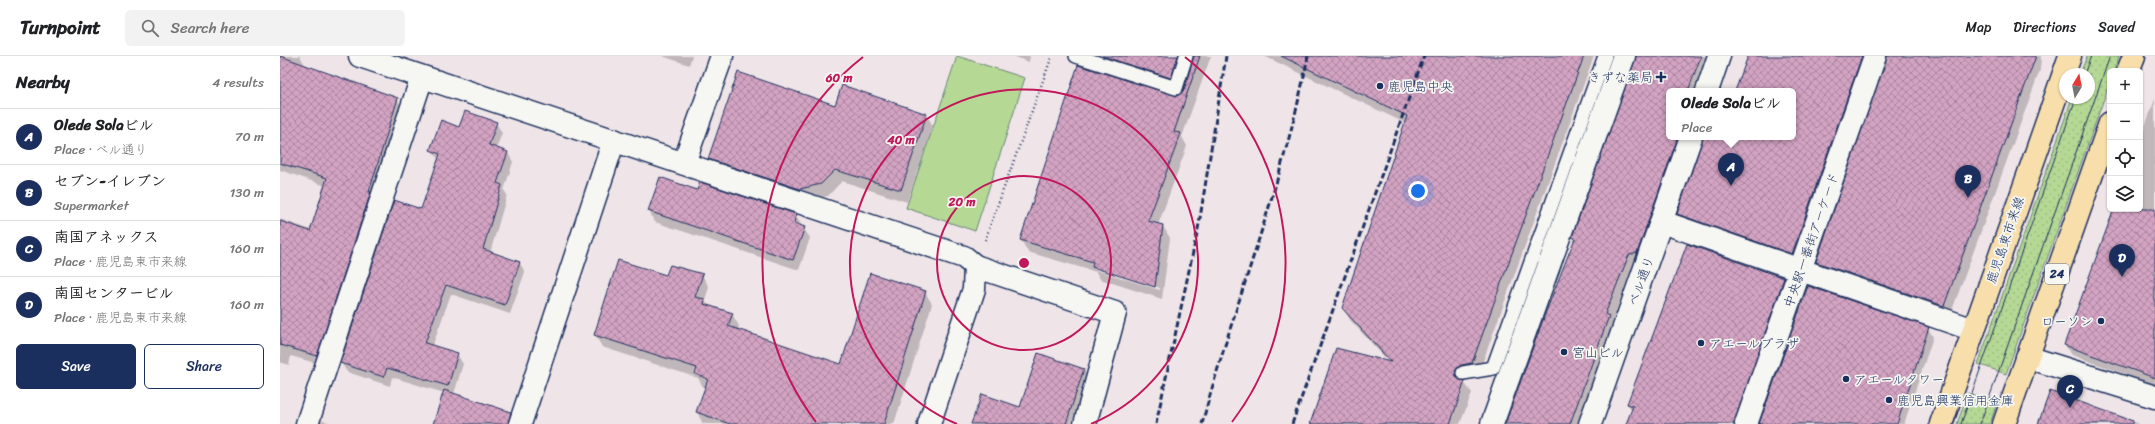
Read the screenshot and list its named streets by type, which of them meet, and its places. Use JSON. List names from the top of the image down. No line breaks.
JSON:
{"streets":{"main road":["鹿児島東市来線","24"],"street":["中央駅一番街アーケード","ベル通り"]},"places":{"health":["きずな薬局"],"other":["鹿児島中央","ローソン","アエールプラザ","宮山ビル","アエールタワー","鹿児島興業信用金庫"]},"north":"top","page":{"header":"Turnpoint","search":"Search here","nav":["Map","Directions","Saved"],"heading":["Nearby","4 results"],"map_buttons":["+","−"],"popup":["Olede Solaビル","Place"],"list":[{"mark":"A","name":"Olede Solaビル","note":"Place · ベル通り","value":"70 m"},{"mark":"B","name":"セブン-イレブン","note":"Supermarket","value":"130 m"},{"mark":"C","name":"南国アネックス","note":"Place · 鹿児島東市来線","value":"160 m"},{"mark":"D","name":"南国センタービル","note":"Place · 鹿児島東市来線","value":"160 m"}],"pins":["A","B","D","C"],"buttons":["Save","Share"]},"rings":["60 m","40 m","20 m"]}
